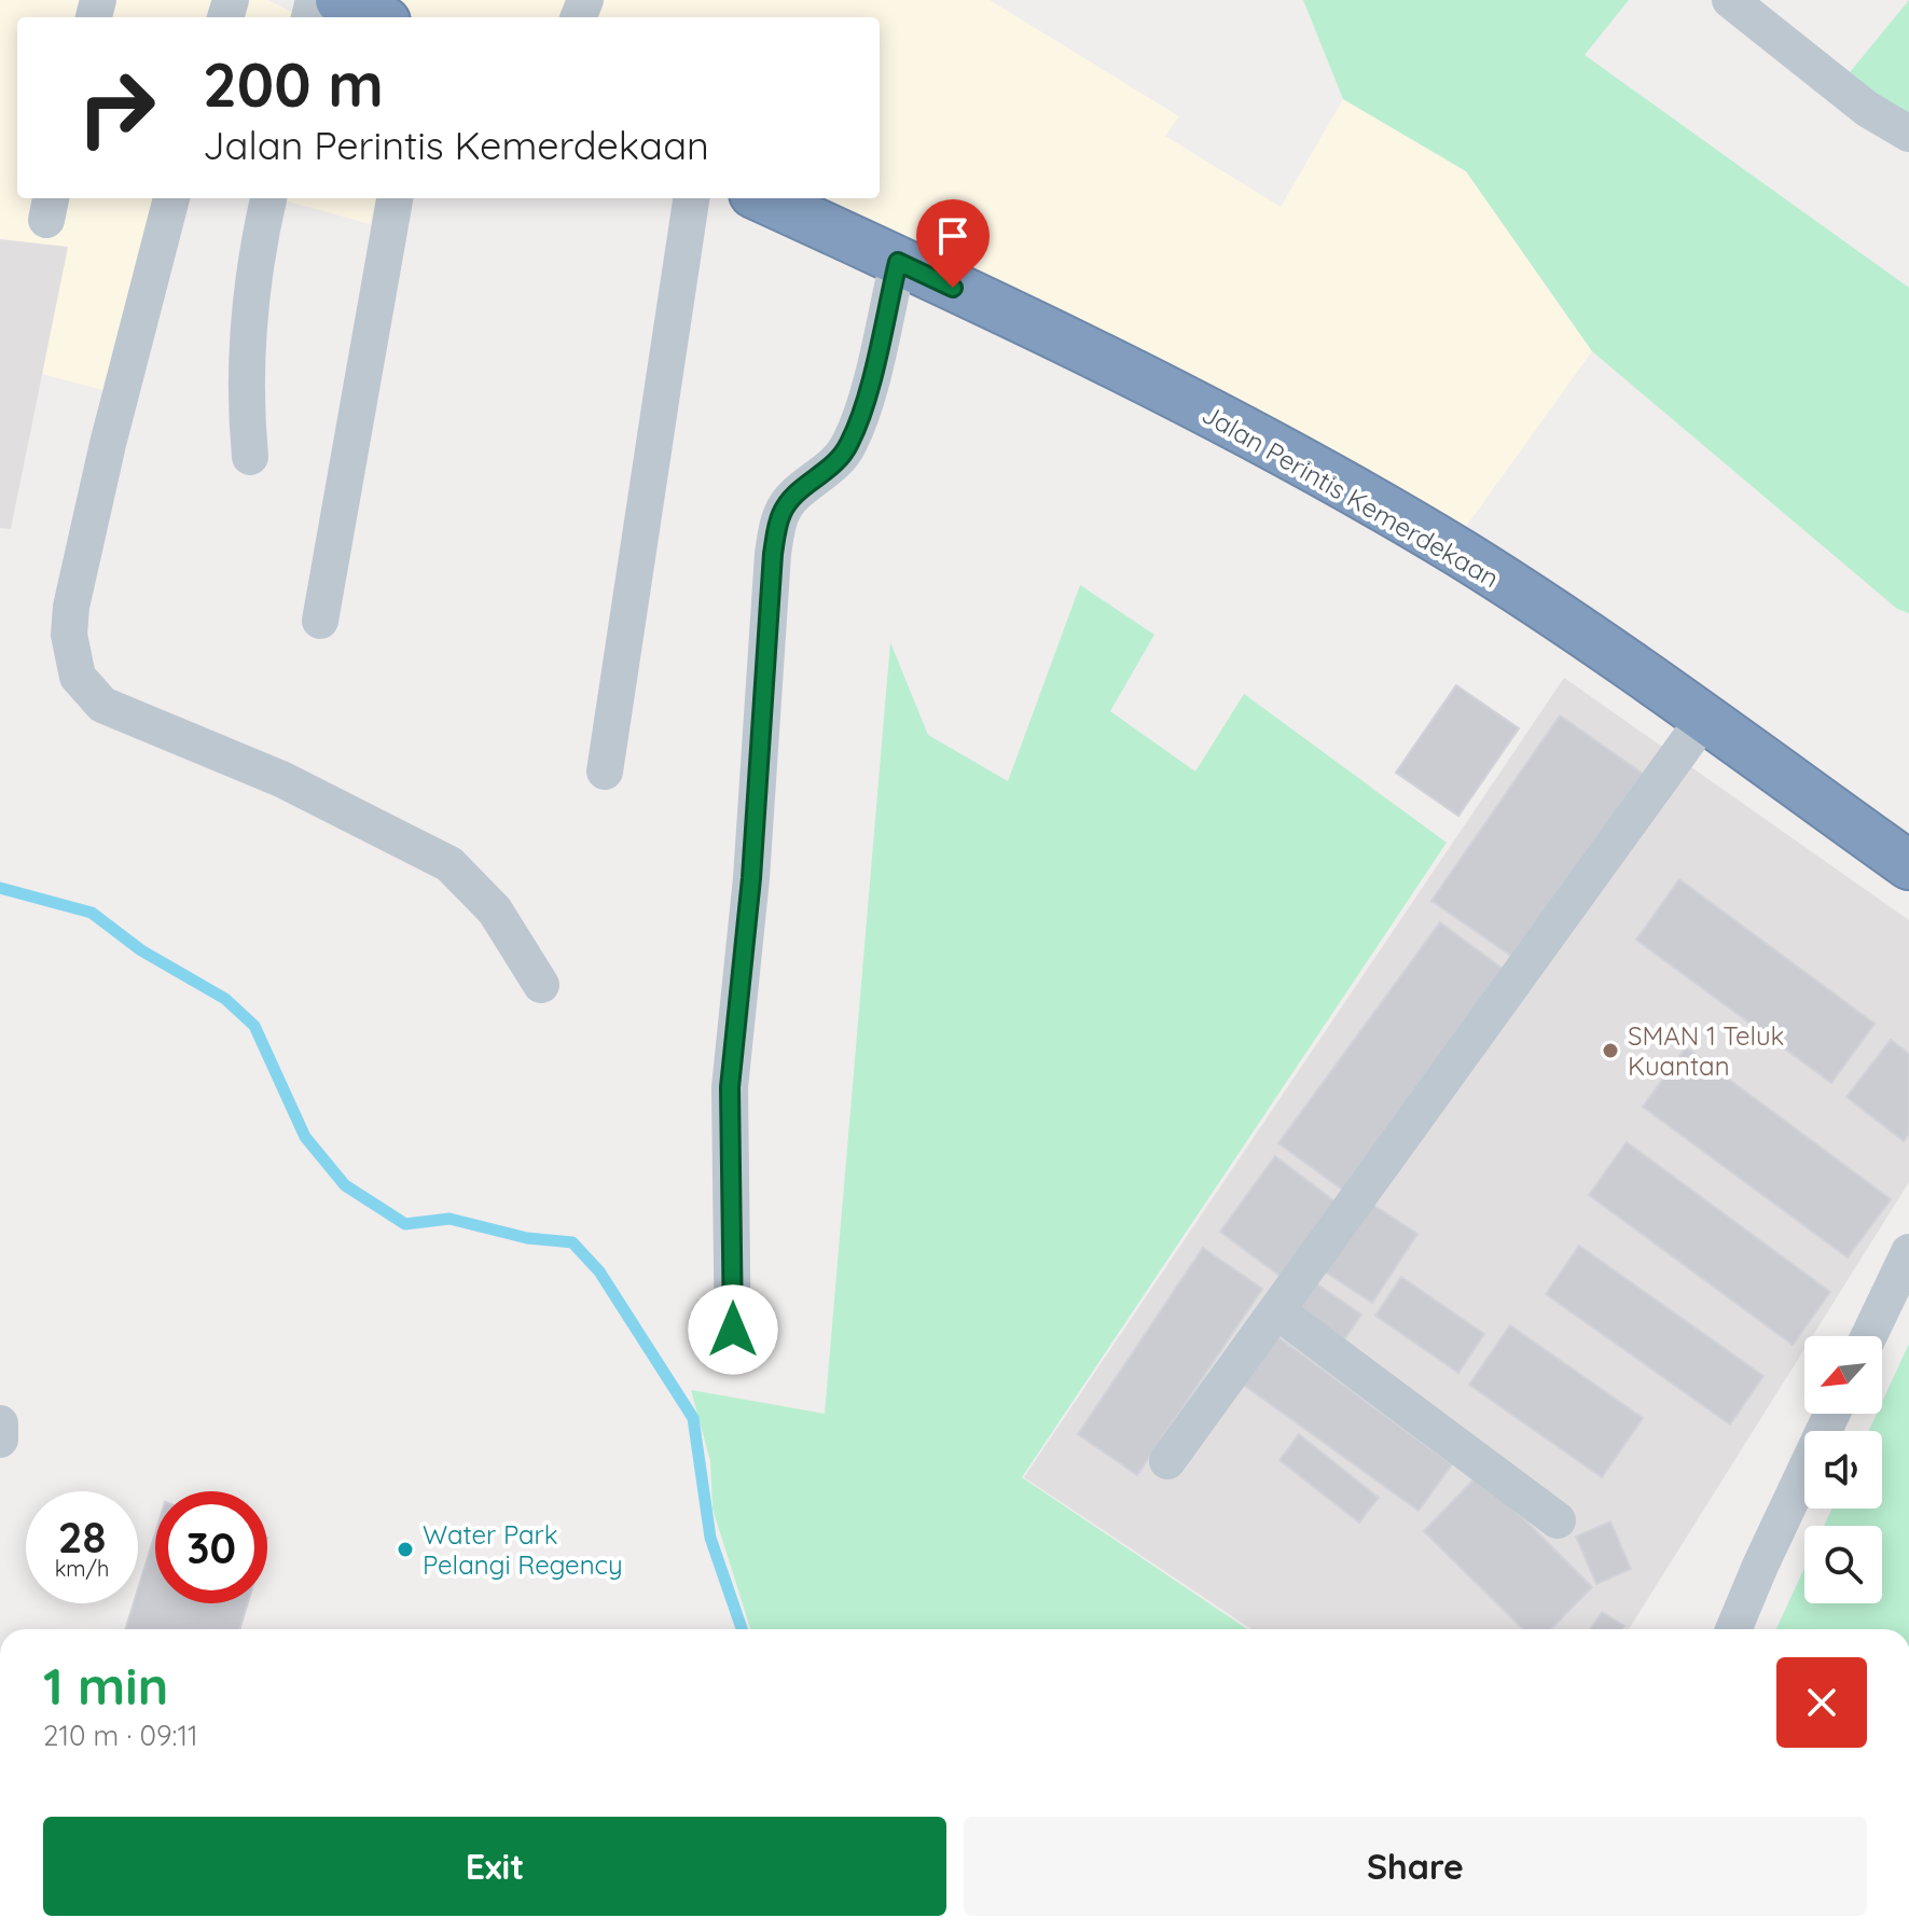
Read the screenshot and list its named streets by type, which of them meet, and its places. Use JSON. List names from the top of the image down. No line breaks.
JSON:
{"streets":{"highway":["Jalan Perintis Kemerdekaan"]},"places":["SMAN 1 Teluk Kuantan","Water Park Pelangi Regency"],"north":"bottom left","page":{"turn":["200 m","Jalan Perintis Kemerdekaan"],"speed":"28 km/h","limit":"30","heading":["1 min","210 m · 09:11"],"buttons":["Exit","Share"]}}
